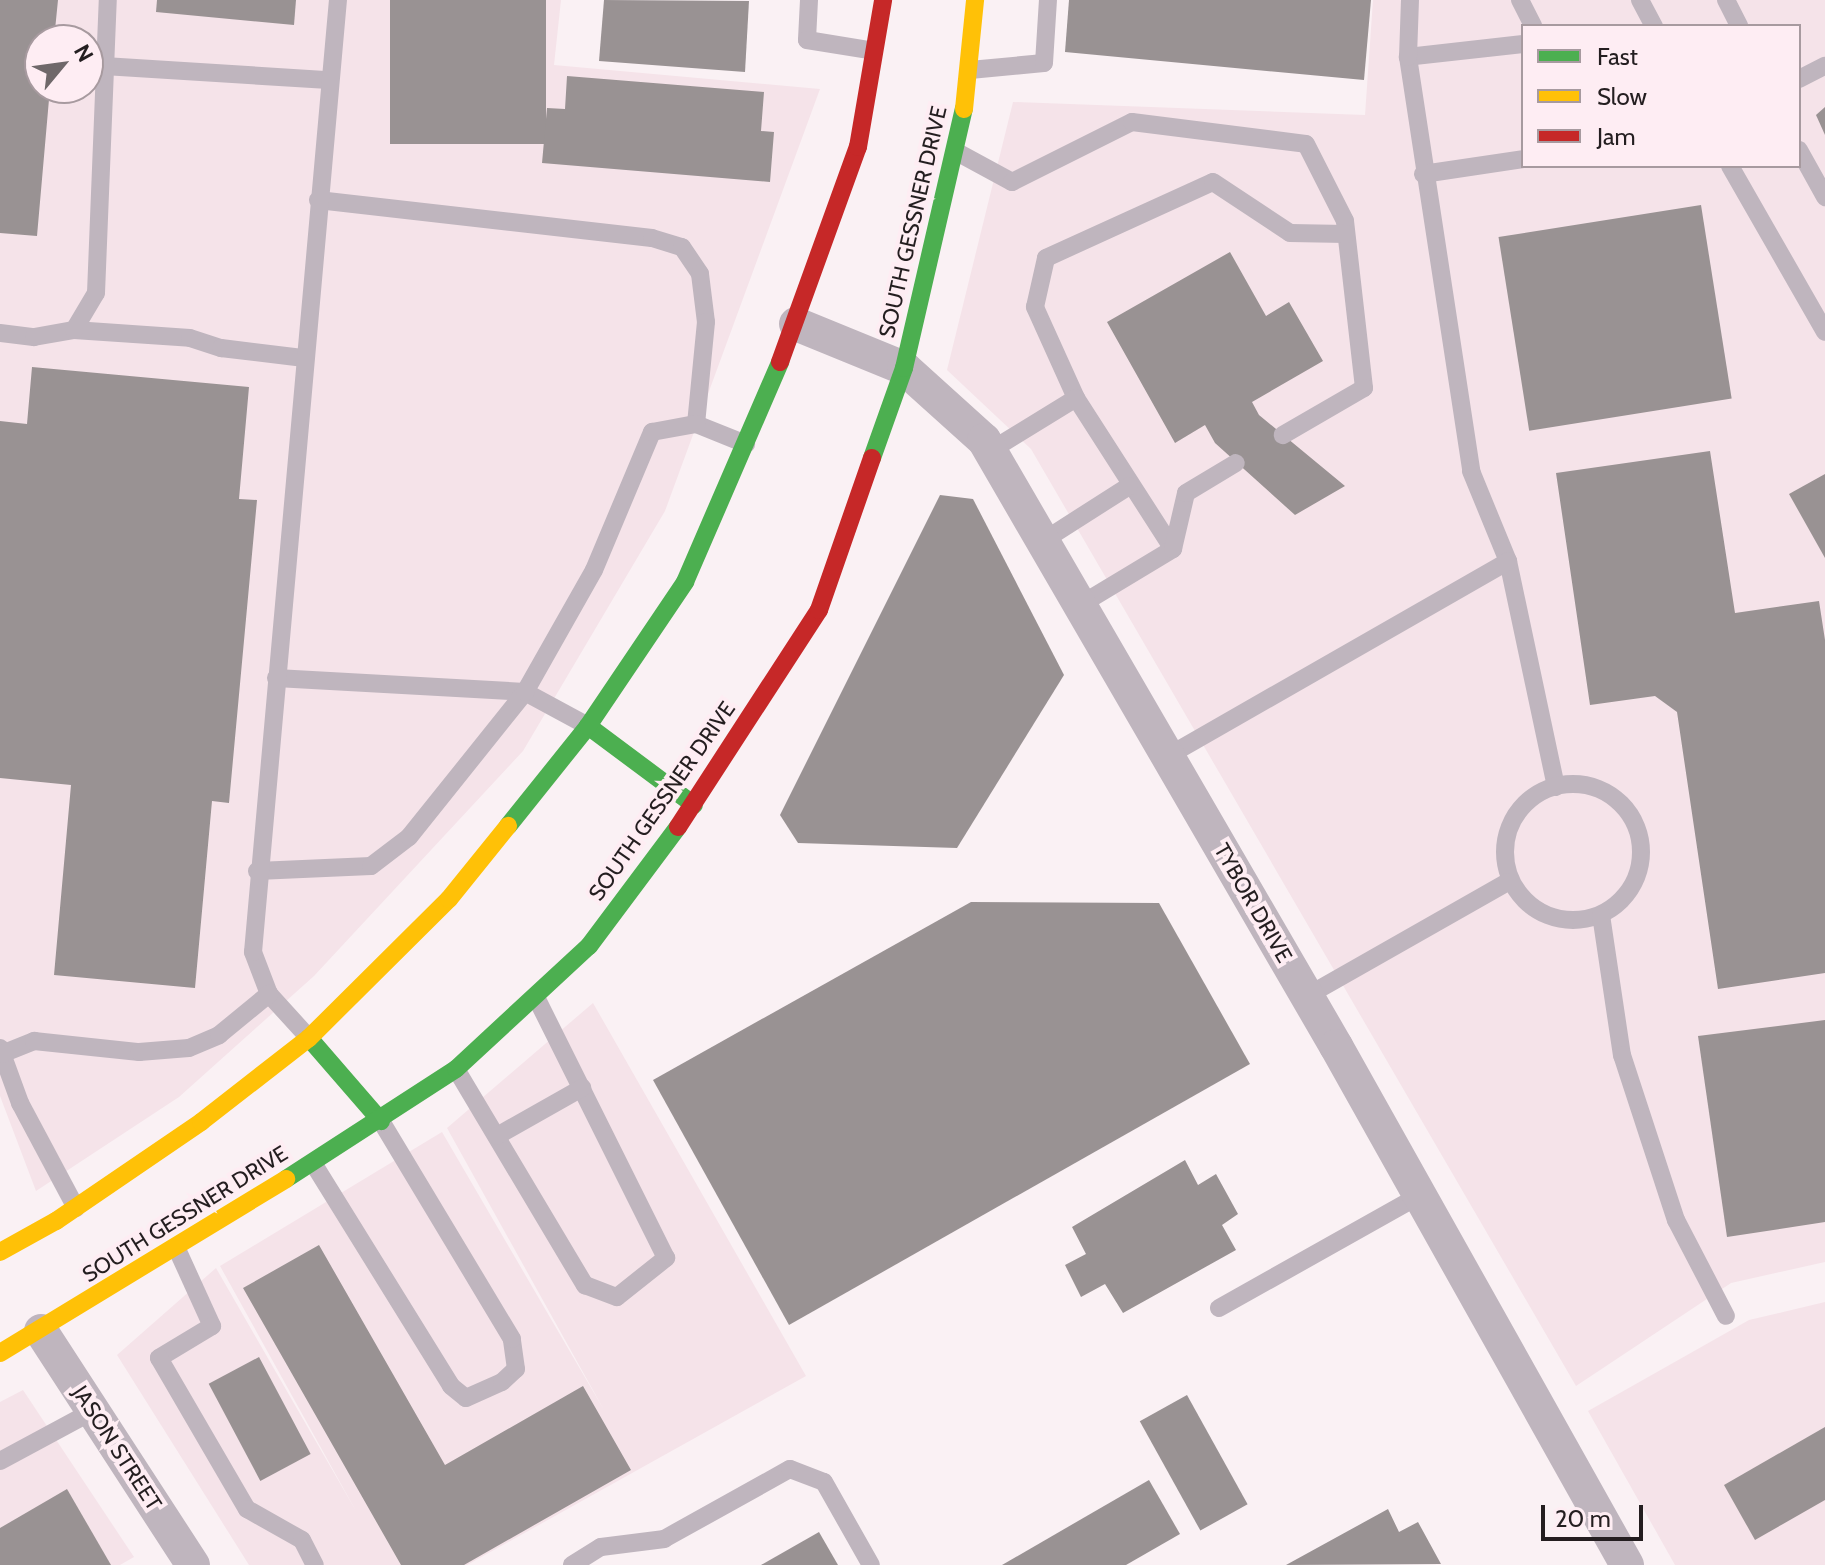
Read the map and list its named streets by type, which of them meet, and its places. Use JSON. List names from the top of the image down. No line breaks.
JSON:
{"streets":{"main road":["SOUTH GESSNER DRIVE"],"street":["TYBOR DRIVE","JASON STREET"]},"crossings":[["SOUTH GESSNER DRIVE","TYBOR DRIVE"],["SOUTH GESSNER DRIVE","JASON STREET"]],"legend":["Fast","Slow","Jam"],"scale_bar":"20 m","north":"top right"}
